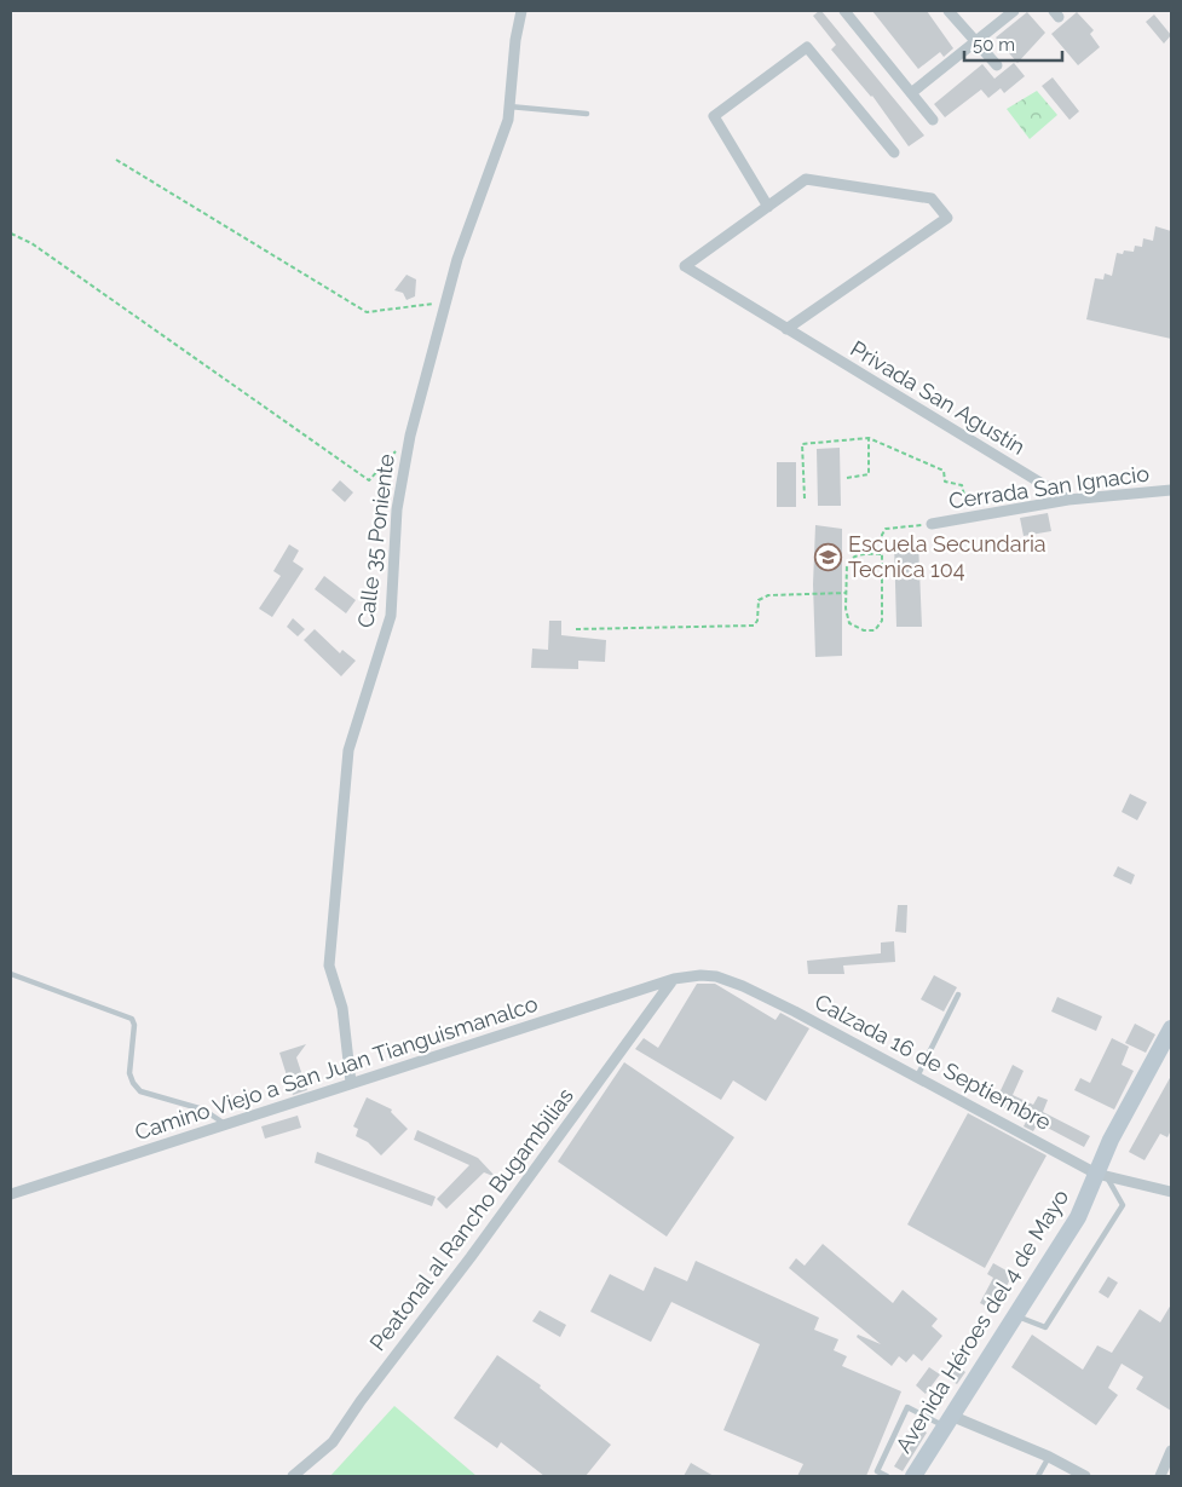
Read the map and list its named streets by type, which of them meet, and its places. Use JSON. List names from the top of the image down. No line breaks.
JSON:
{"streets":{"main road":["Avenida Héroes del 4 de Mayo"],"street":["Privada San Agustín","Cerrada San Ignacio","Calle 35 Poniente","Calzada 16 de Septiembre","Camino Viejo a San Juan Tianguismanalco","Peatonal al Rancho Bugambilias"]},"crossings":[["Privada San Agustín","Cerrada San Ignacio"],["Calle 35 Poniente","Camino Viejo a San Juan Tianguismanalco"],["Calzada 16 de Septiembre","Camino Viejo a San Juan Tianguismanalco"],["Calzada 16 de Septiembre","Peatonal al Rancho Bugambilias"],["Calzada 16 de Septiembre","Avenida Héroes del 4 de Mayo"],["Camino Viejo a San Juan Tianguismanalco","Peatonal al Rancho Bugambilias"]],"places":{"school or university":["Escuela Secundaria Tecnica 104"]},"scale_bar":"50 m"}
